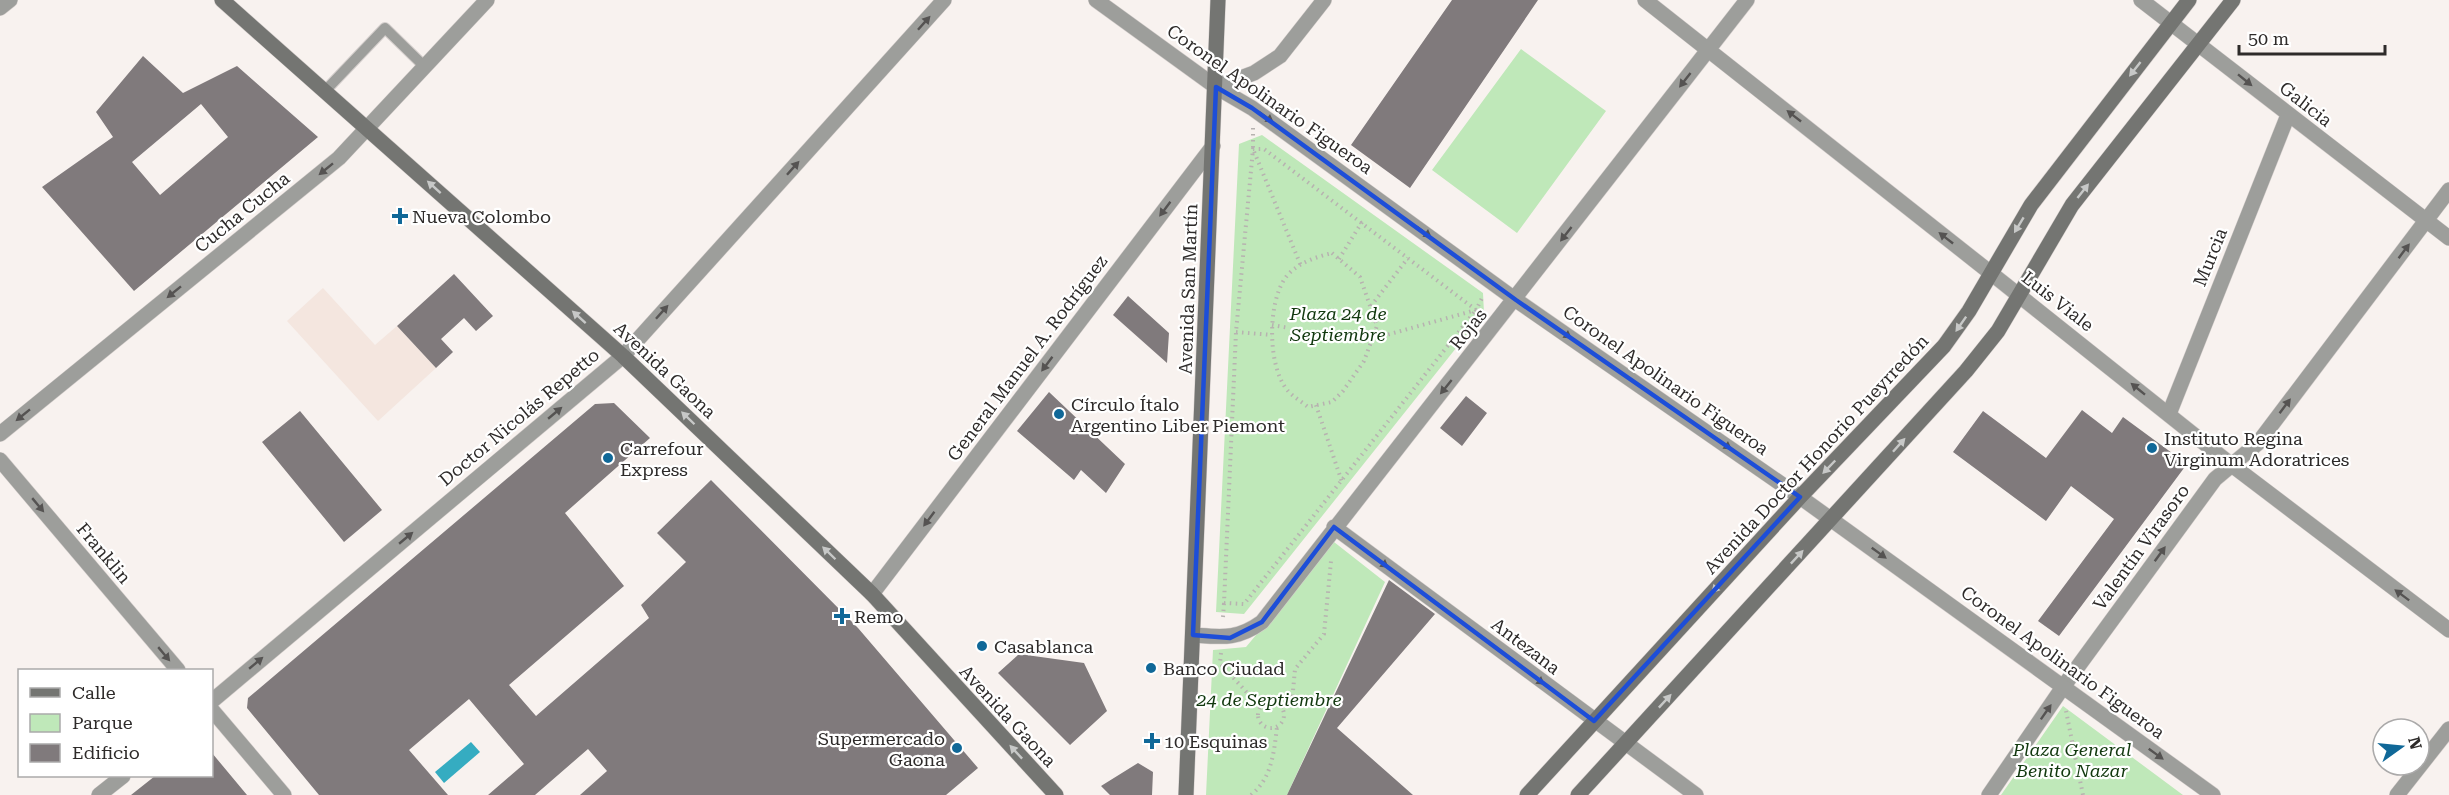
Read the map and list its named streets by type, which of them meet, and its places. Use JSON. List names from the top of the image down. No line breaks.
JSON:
{"streets":{"main road":["Avenida San Martín","Avenida Gaona","Avenida Doctor Honorio Pueyrredón"],"street":["Coronel Apolinario Figueroa","Galicia","Cucha Cucha","Murcia","Luis Viale","Rojas","General Manuel A. Rodríguez","Doctor Nicolás Repetto","Valentín Virasoro","Franklin","Antezana"]},"crossings":[["Coronel Apolinario Figueroa","Avenida San Martín"],["Coronel Apolinario Figueroa","Rojas"],["Coronel Apolinario Figueroa","Avenida Doctor Honorio Pueyrredón"],["Coronel Apolinario Figueroa","Valentín Virasoro"],["Galicia","Murcia"],["Galicia","Avenida Doctor Honorio Pueyrredón"],["Galicia","Valentín Virasoro"],["Cucha Cucha","Avenida Gaona"],["Murcia","Luis Viale"],["Avenida San Martín","Rojas"],["Avenida San Martín","General Manuel A. Rodríguez"],["Luis Viale","Rojas"],["Luis Viale","Avenida Doctor Honorio Pueyrredón"],["Luis Viale","Valentín Virasoro"],["Rojas","Antezana"],["General Manuel A. Rodríguez","Avenida Gaona"],["Avenida Gaona","Doctor Nicolás Repetto"],["Avenida Doctor Honorio Pueyrredón","Antezana"]],"one_way":["Coronel Apolinario Figueroa","Cucha Cucha","Luis Viale","Rojas","General Manuel A. Rodríguez","Avenida Gaona","Doctor Nicolás Repetto","Valentín Virasoro","Franklin","Antezana"],"parks":["Plaza 24 de Septiembre","24 de Septiembre","Plaza General Benito Nazar"],"places":{"health":["Nueva Colombo","Remo","10 Esquinas"],"other":["Círculo Ítalo Argentino Liber Piemont","Instituto Regina Virginum Adoratrices","Carrefour Express","Casablanca","Banco Ciudad","Supermercado Gaona"]},"legend":["Calle","Parque","Edificio"],"scale_bar":"50 m","north":"right"}
